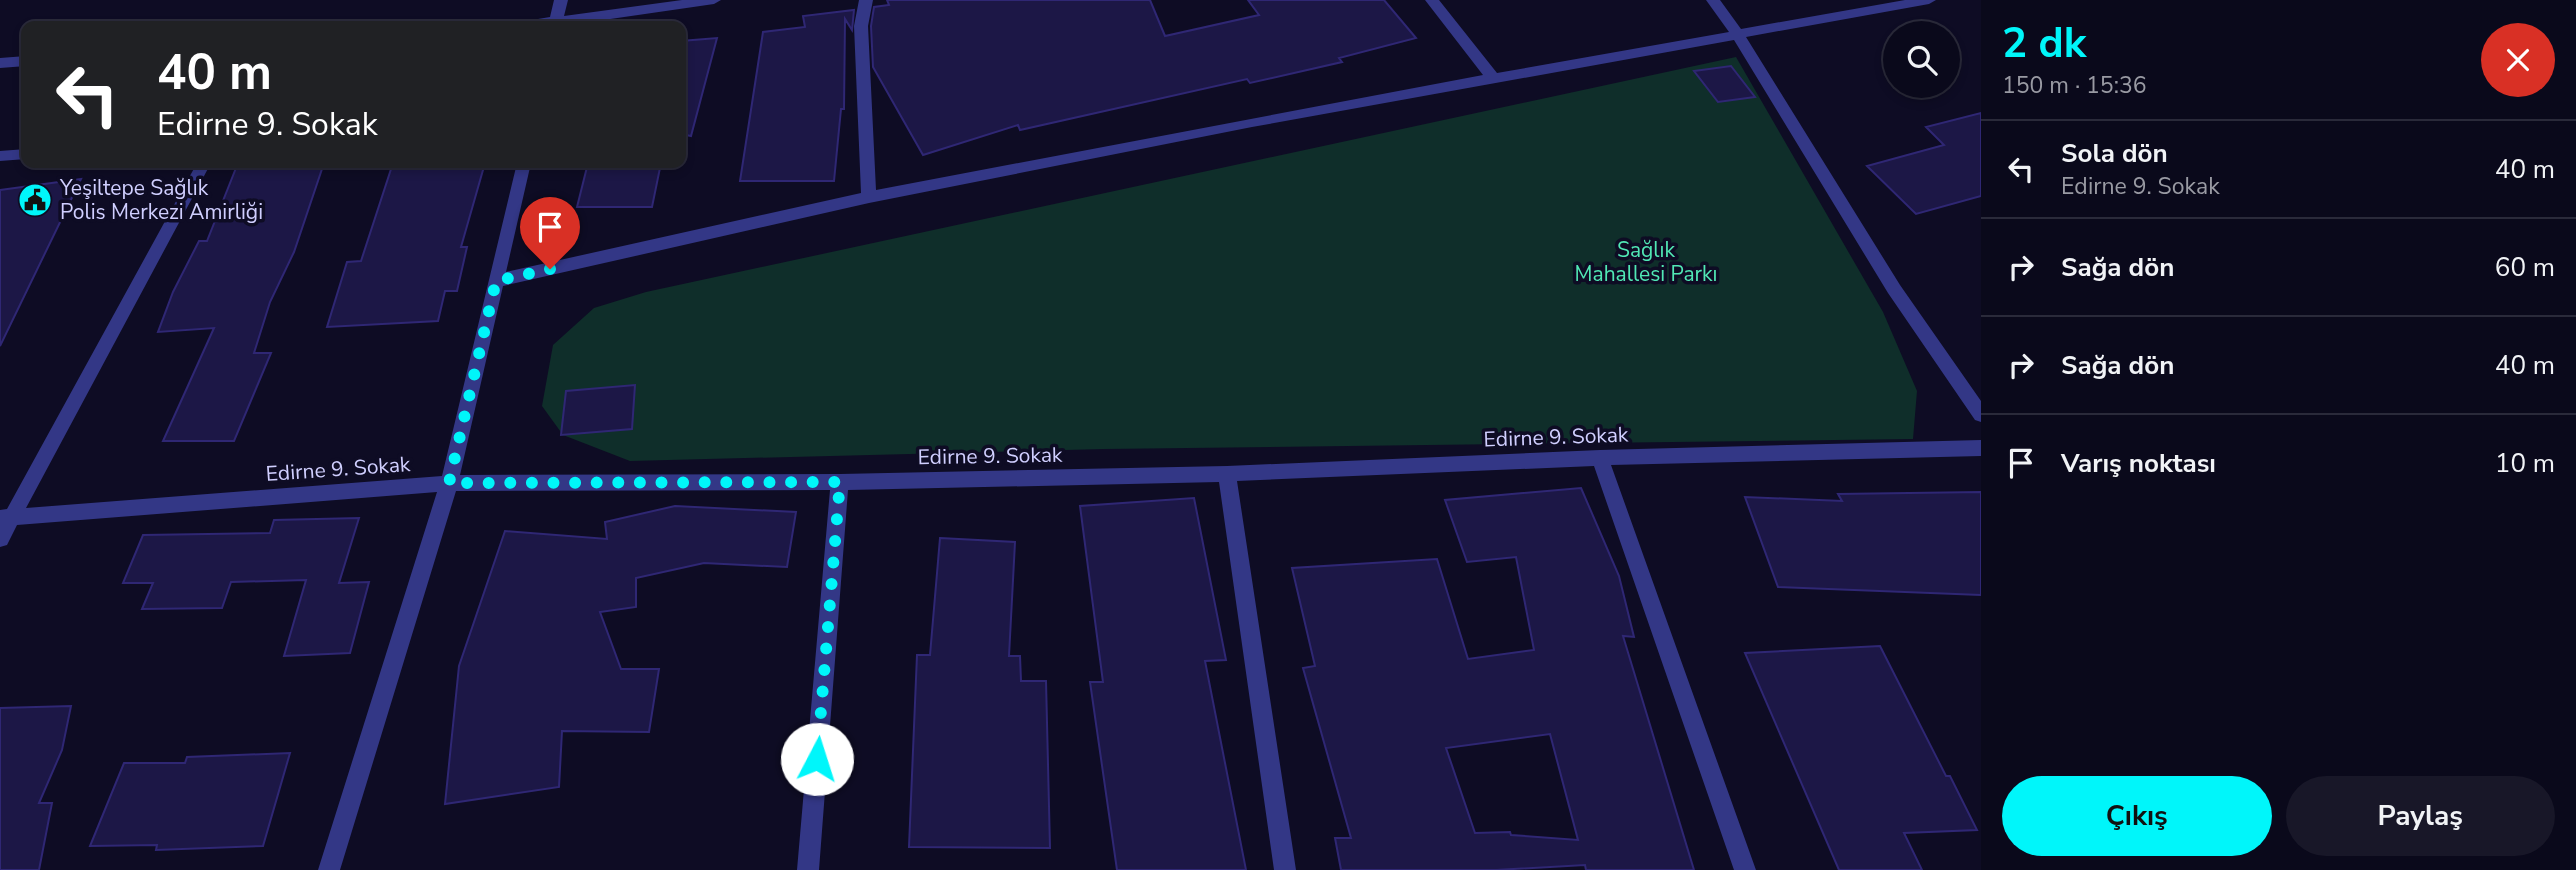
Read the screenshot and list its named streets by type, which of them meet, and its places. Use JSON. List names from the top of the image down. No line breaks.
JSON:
{"streets":{"street":["Edirne 9. Sokak"]},"parks":["Sağlık Mahallesi Parkı"],"places":{"public building":["Yeşiltepe Sağlık Polis Merkezi Amirliği"]},"page":{"heading":["2 dk","150 m · 15:36"],"turn":["40 m","Edirne 9. Sokak"],"list":[{"name":"Sola dön","note":"Edirne 9. Sokak","value":"40 m"},{"name":"Sağa dön","value":"60 m"},{"name":"Sağa dön","value":"40 m"},{"name":"Varış noktası","value":"10 m"}],"buttons":["Çıkış","Paylaş"]}}
